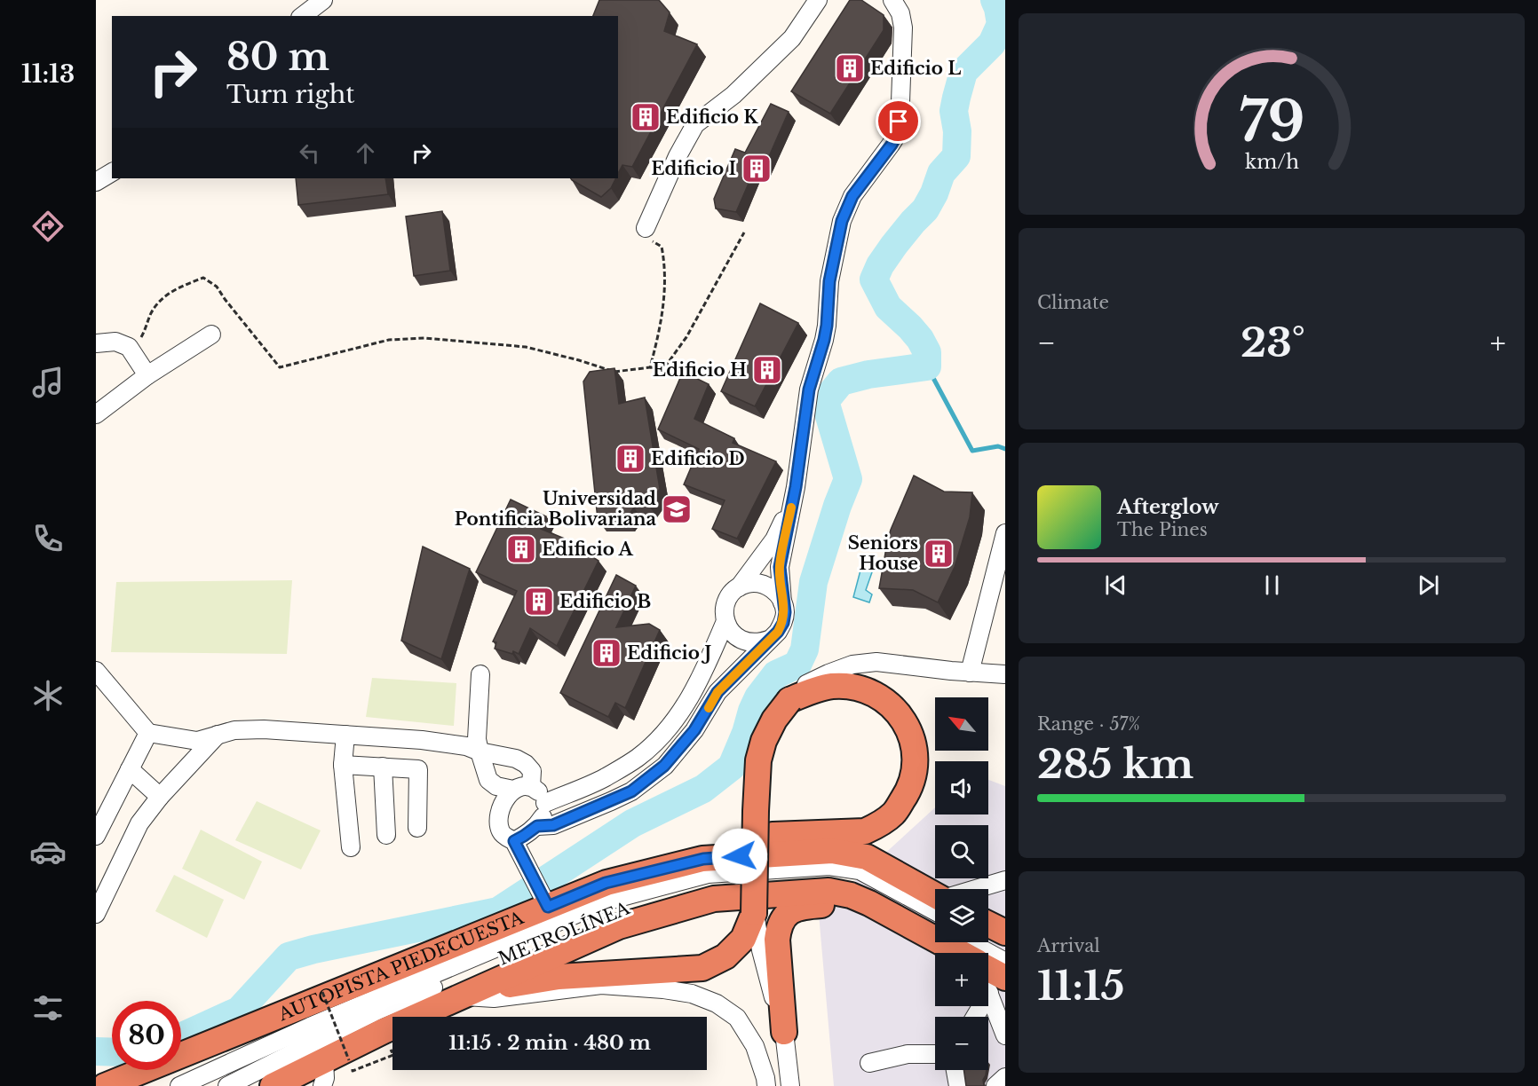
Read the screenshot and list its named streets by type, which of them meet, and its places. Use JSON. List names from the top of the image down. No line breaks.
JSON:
{"streets":{"highway":["AUTOPISTA PIEDECUESTA"],"street":["METROLÍNEA"]},"places":{"building":["Edificio L","Edificio K","Edificio I","Edificio H","Edificio D","Edificio A","Seniors House","Edificio B","Edificio J"],"school or university":["Universidad Pontificia Bolivariana"]},"north":"top left","page":{"tabs":"11:13","turn":["80 m","Turn right"],"tile":["Climate",["Range · 57%","285 km"],["Arrival","11:15"]],"heat":["−","23°","+"],"song":["Afterglow","The Pines"],"map_buttons":["+","−"],"limit":"80","trip":"11:15 · 2 min · 480 m","gauge":["79","km/h"]}}
